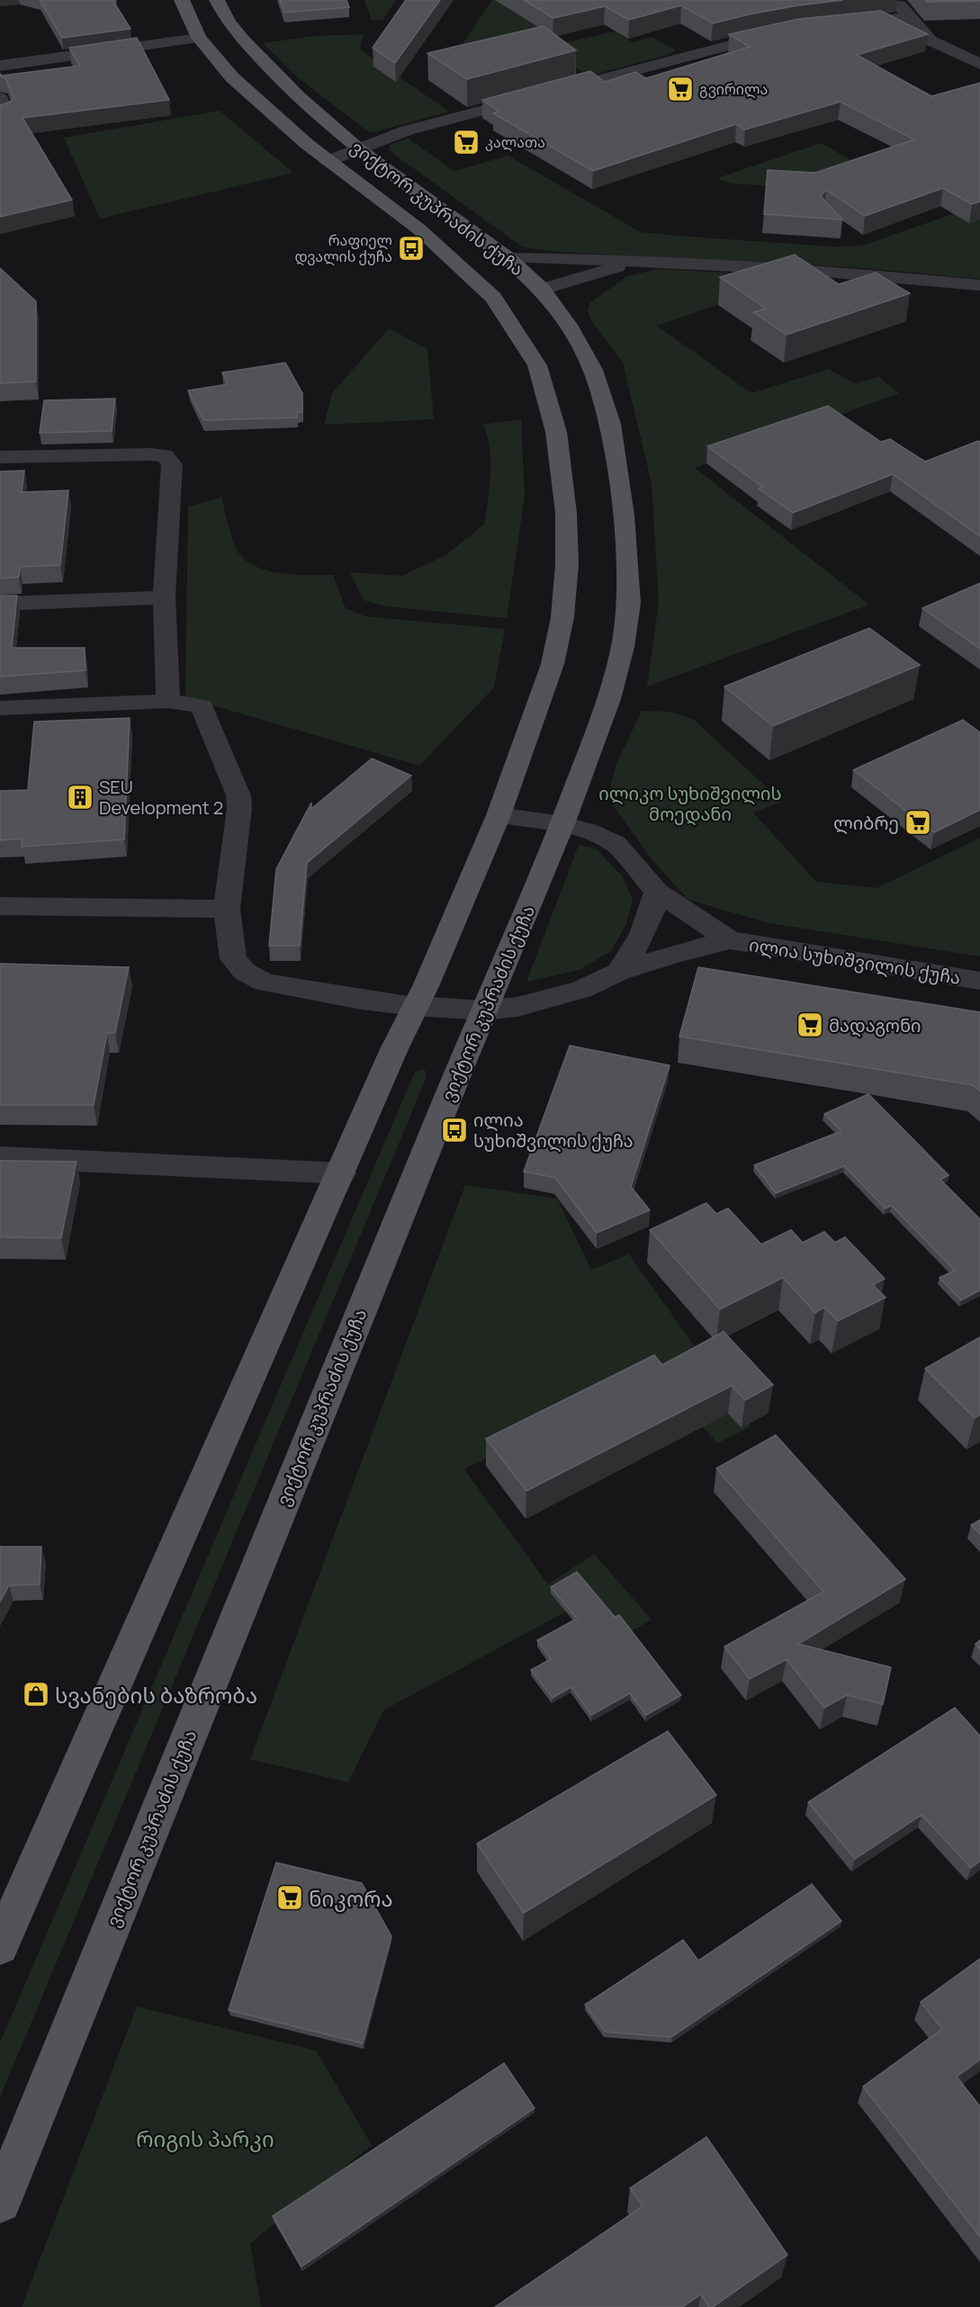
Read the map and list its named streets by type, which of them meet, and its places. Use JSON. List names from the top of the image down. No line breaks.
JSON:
{"streets":{"main road":["ვიქტორ კუპრაძის ქუჩა"],"street":["ილია სუხიშვილის ქუჩა"]},"crossings":[["ვიქტორ კუპრაძის ქუჩა","ილია სუხიშვილის ქუჩა"]],"parks":["ილიკო სუხიშვილის მოედანი","რიგის პარკი"],"places":{"supermarket":["გვირილა","კალათა","ლიბრე","მადაგონი","ნიკორა"],"bus stop":["რაფიელ დვალის ქუჩა","ილია სუხიშვილის ქუჩა"],"building":["SEU Development 2"],"shop":["სვანების ბაზრობა"]}}
